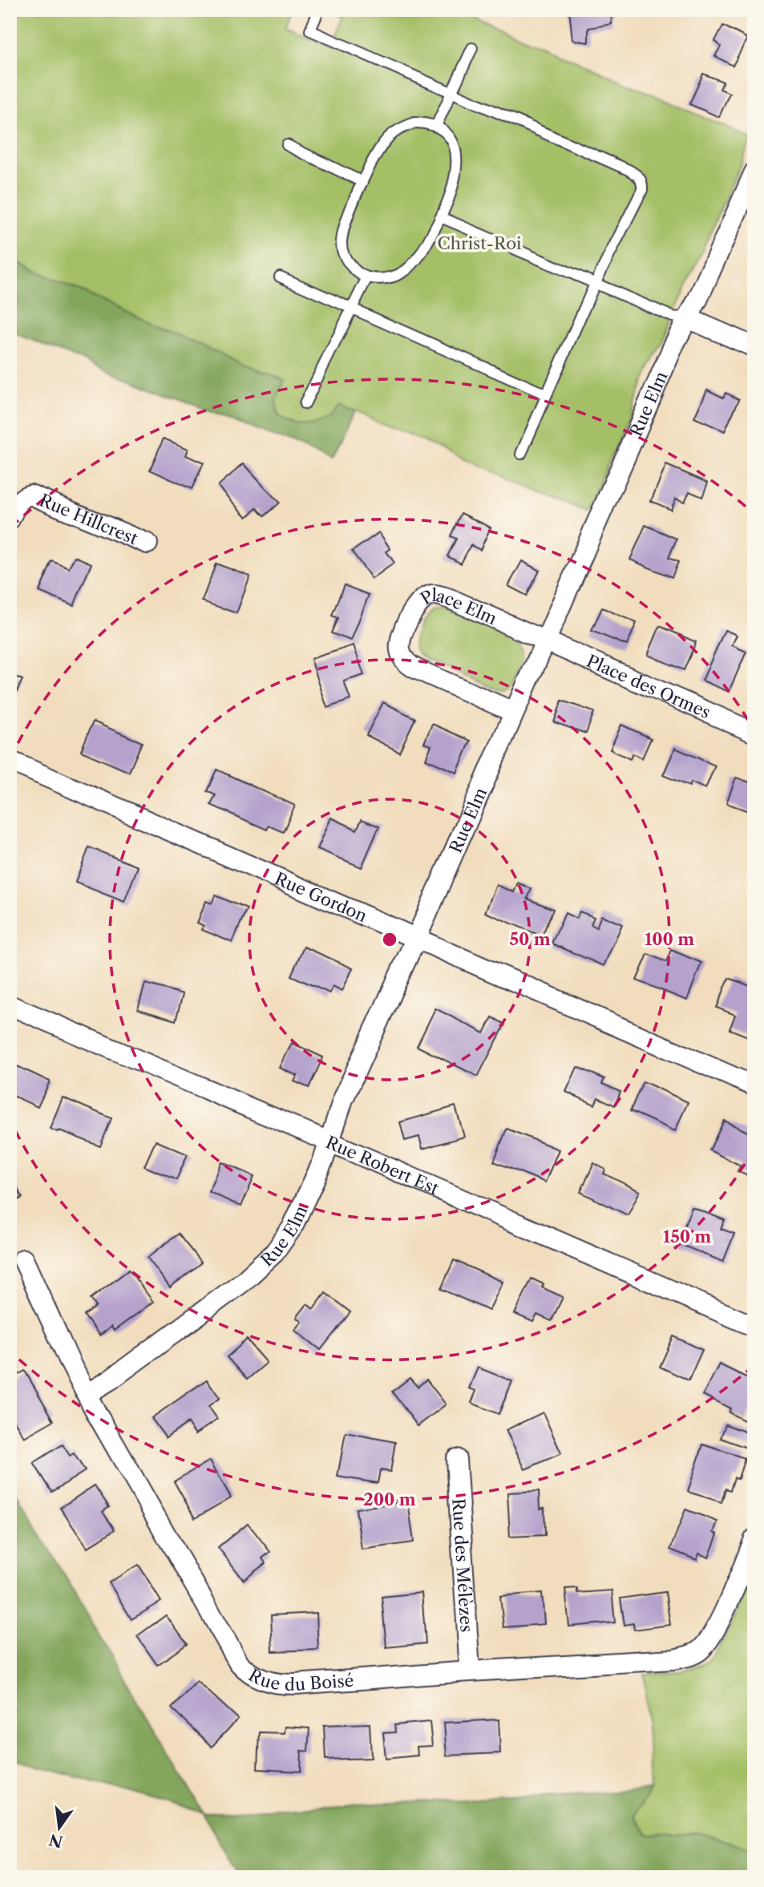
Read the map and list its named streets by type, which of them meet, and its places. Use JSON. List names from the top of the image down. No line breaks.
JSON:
{"streets":{"street":["Rue Elm","Rue Hillcrest","Place Elm","Place des Ormes","Rue Gordon","Rue Robert Est","Rue des Mélèzes","Rue du Boisé"]},"crossings":[["Rue Elm","Place Elm"],["Rue Elm","Place des Ormes"],["Rue Elm","Rue Gordon"],["Rue Elm","Rue Robert Est"],["Rue Elm","Rue du Boisé"],["Place Elm","Place des Ormes"],["Rue des Mélèzes","Rue du Boisé"]],"parks":["Christ-Roi"],"north":"bottom","rings":["50 m","100 m","150 m","200 m"]}
